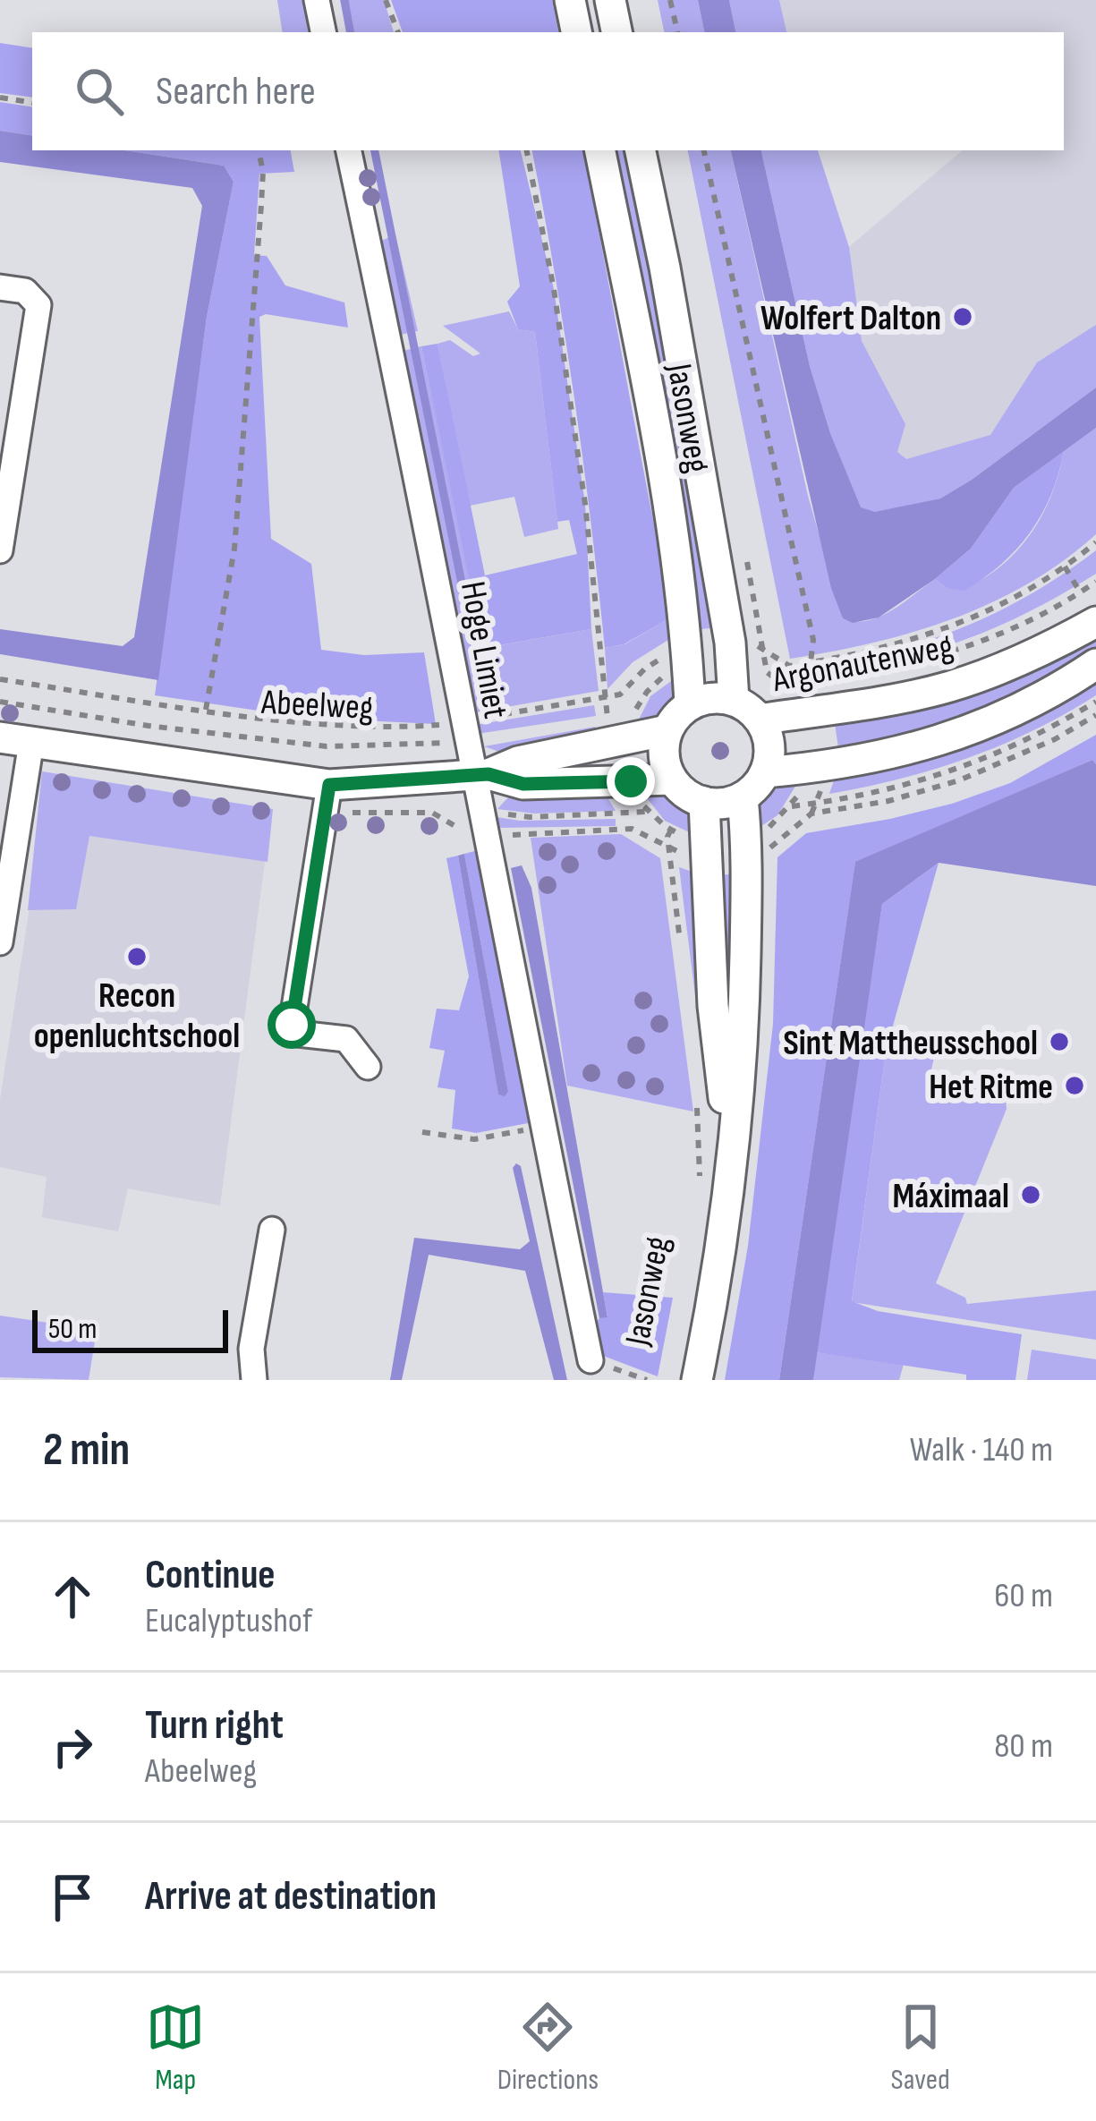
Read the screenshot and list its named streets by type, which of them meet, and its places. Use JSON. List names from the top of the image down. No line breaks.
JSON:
{"streets":{"street":["Jasonweg","Hoge Limiet","Argonautenweg"],"path":["Abeelweg"]},"crossings":[["Jasonweg","Argonautenweg"],["Hoge Limiet","Abeelweg"]],"places":["Wolfert Dalton","Recon openluchtschool","Sint Mattheusschool","Het Ritme","Máximaal"],"scale_bar":"50 m","page":{"search":"Search here","scale":"50 m","heading":["2 min","Walk · 140 m"],"list":[["Continue","Eucalyptushof","60 m"],["Turn right","Abeelweg","80 m"],"Arrive at destination"],"nav":["Map","Directions","Saved"]}}
